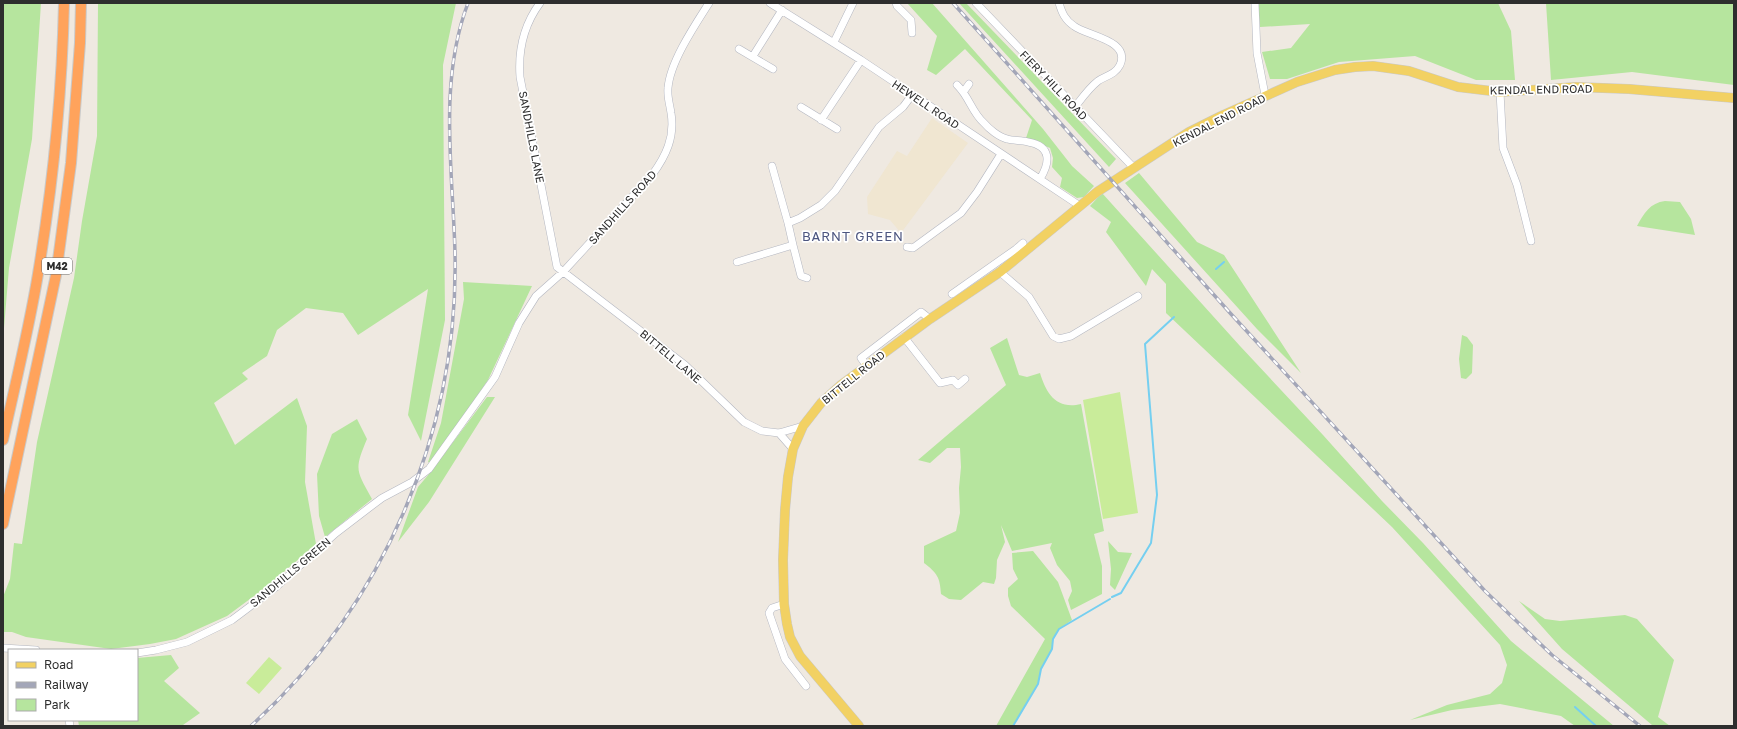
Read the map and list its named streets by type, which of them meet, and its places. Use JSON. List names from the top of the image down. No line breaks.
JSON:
{"streets":{"highway":["M42"],"main road":["KENDAL END ROAD","BITTELL ROAD"],"street":["FIERY HILL ROAD","HEWELL ROAD","SANDHILLS LANE","SANDHILLS ROAD","BITTELL LANE","SANDHILLS GREEN"]},"crossings":[["FIERY HILL ROAD","KENDAL END ROAD"],["FIERY HILL ROAD","BITTELL ROAD"],["KENDAL END ROAD","BITTELL ROAD"],["HEWELL ROAD","BITTELL ROAD"],["SANDHILLS LANE","SANDHILLS ROAD"],["SANDHILLS LANE","BITTELL LANE"],["SANDHILLS LANE","SANDHILLS GREEN"],["SANDHILLS ROAD","BITTELL LANE"],["SANDHILLS ROAD","SANDHILLS GREEN"],["BITTELL LANE","BITTELL ROAD"],["BITTELL LANE","SANDHILLS GREEN"]],"districts":["BARNT GREEN"],"legend":["Road","Railway","Park"]}
